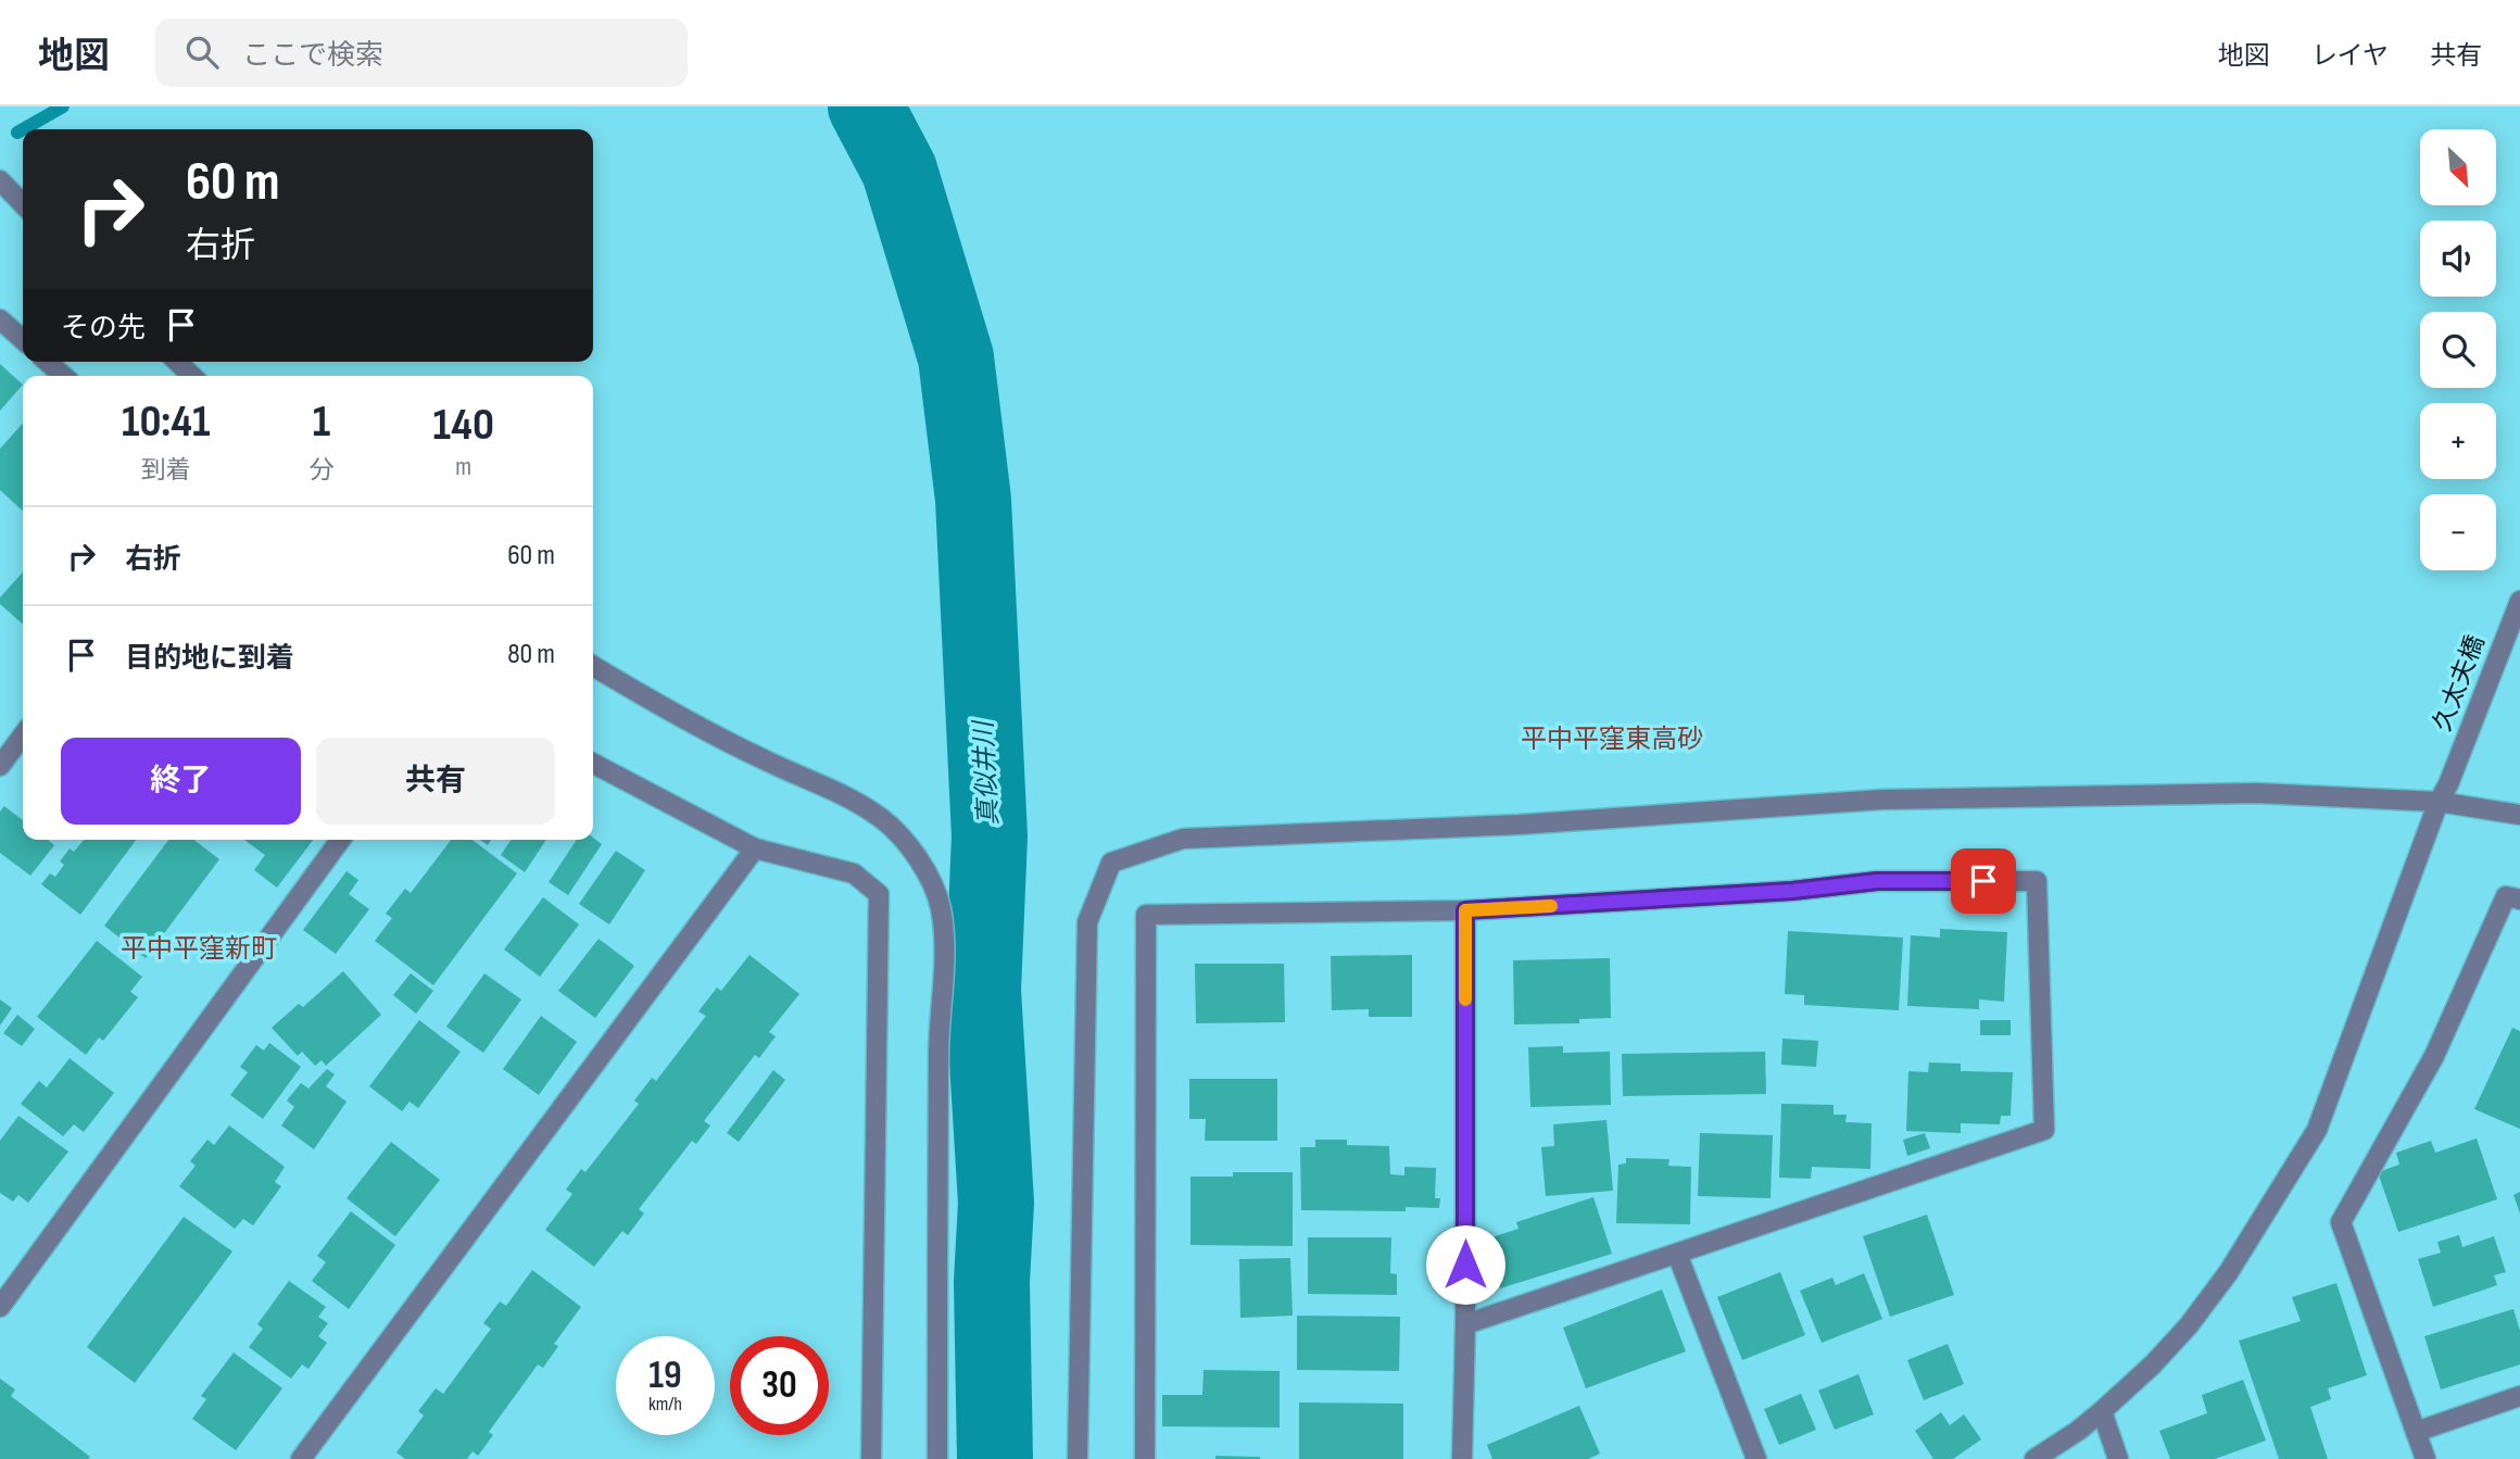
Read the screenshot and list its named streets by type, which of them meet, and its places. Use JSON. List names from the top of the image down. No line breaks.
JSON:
{"streets":{"street":["久太夫橋"]},"districts":["平中平窪東高砂","平中平窪新町"],"water":["真似井川"],"north":"bottom right","page":{"header":"地図","search":"ここで検索","nav":["地図","レイヤ","共有"],"map_buttons":["+","−"],"turn":["60 m","右折"],"then":"その先","eta":["10:41","到着","1","分","140","m"],"list":[{"name":"右折","value":"60 m"},{"name":"目的地に到着","value":"80 m"}],"buttons":["終了","共有"],"speed":"19 km/h","limit":"30"}}
